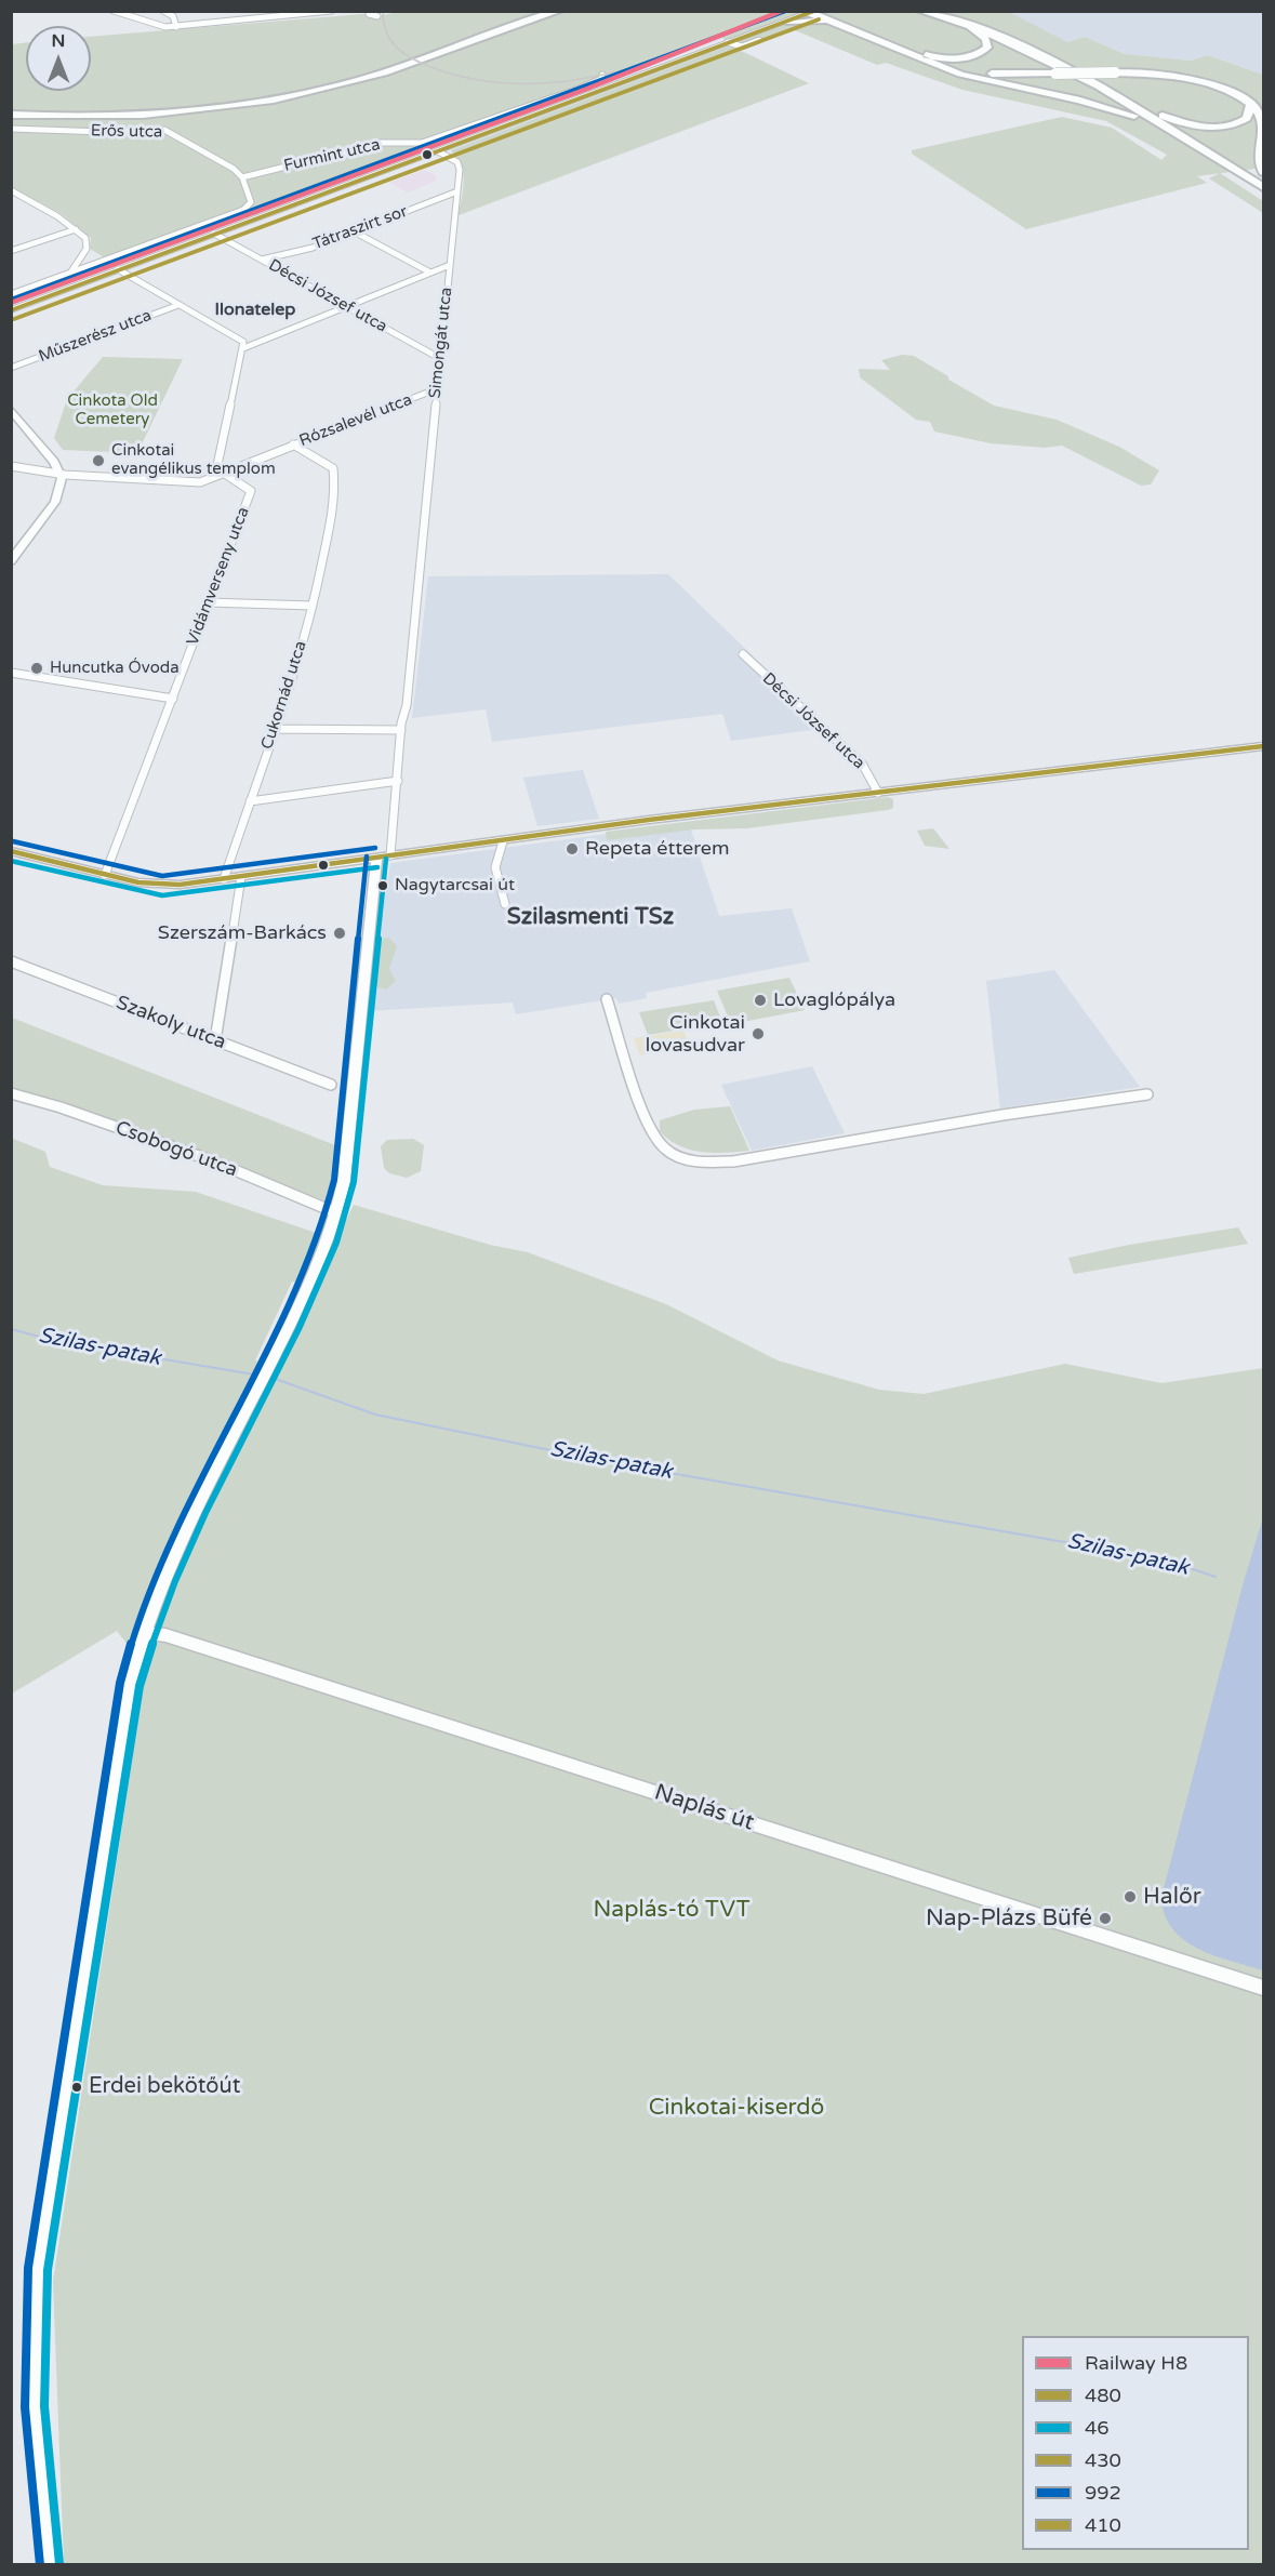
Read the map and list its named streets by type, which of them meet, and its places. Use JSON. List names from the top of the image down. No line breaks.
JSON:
{"streets":{"main road":["Simongát utca","Naplás út"],"street":["Erős utca","Furmint utca","Tátraszirt sor","Décsi József utca","Műszerész utca","Rózsalevél utca","Vidámverseny utca","Cukornád utca","Szakoly utca","Csobogó utca"]},"crossings":[["Erős utca","Furmint utca"],["Tátraszirt sor","Décsi József utca"],["Tátraszirt sor","Simongát utca"],["Décsi József utca","Simongát utca"],["Simongát utca","Rózsalevél utca"],["Simongát utca","Csobogó utca"],["Simongát utca","Naplás út"],["Rózsalevél utca","Vidámverseny utca"],["Rózsalevél utca","Cukornád utca"]],"districts":["Ilonatelep","Szilasmenti TSz"],"water":["Szilas-patak"],"parks":["Cinkota Old Cemetery","Naplás-tó TVT","Cinkotai-kiserdő"],"places":["Cinkotai evangélikus templom","Huncutka Óvoda","Repeta étterem","Nagytarcsai út","Szerszám-Barkács","Lovaglópálya","Cinkotai lovasudvar","Halőr","Nap-Plázs Büfé","Erdei bekötőút"],"lines":["rail line H8","transit line 430","transit line 992","transit line 410","transit line 480","transit line 46"],"legend":["Railway H8","480","46","430","992","410"],"north":"top"}
